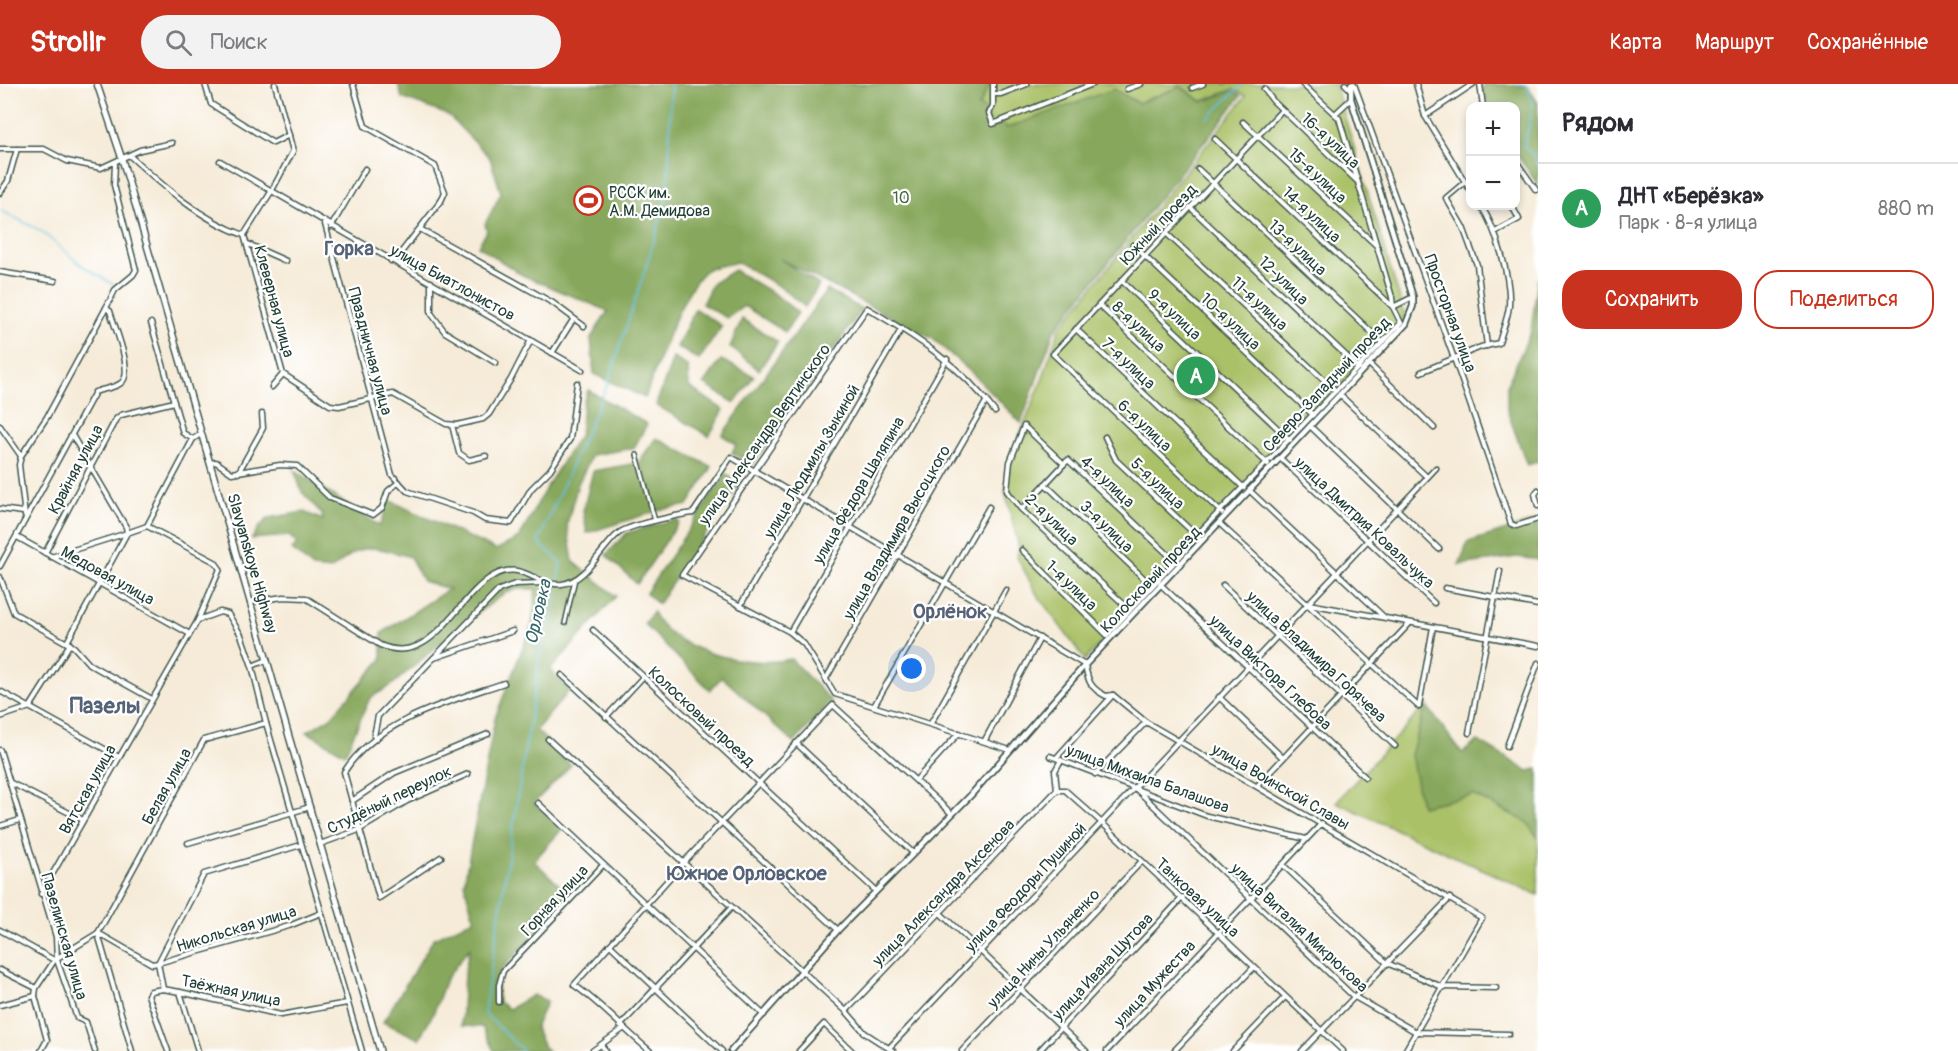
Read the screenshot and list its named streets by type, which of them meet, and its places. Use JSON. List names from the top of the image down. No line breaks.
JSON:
{"streets":{"main road":["Slavyanskoye Highway"],"street":["16-я улица","15-я улица","14-я улица","Южный проезд","13-я улица","12-улица","улица Биатлонистов","Клеверная улица","11-я улица","Просторная улица","9-я улица","10-я улица","8-я улица","Праздничная улица","7-я улица","Северо-Западный проезд","6-я улица","улица Александра Вертинского","улица Людмилы Зыкиной","Крайняя улица","4-я улица","5-я улица","улица Фёдора Шаляпина","2-я улица","улица Дмитрия Ковальчука","3-я улица","улица Владимира Высоцкого","Медовая улица","Колосковый проезд","1-я улица","улица Владимира Горячева","улица Виктора Глебова","улица Михаила Балашова","Белая улица","улица Воинской Славы","Вятская улица","Студёный переулок","улица Феодоры Пушиной","улица Александра Аксенова","Танковая улица","Горная улица","улица Виталия Микрюкова","Никольская улица","Пазелинская улица","улица Нины Ульяненко","улица Ивана Шутова","улица Мужества","Таёжная улица"]},"crossings":[["16-я улица","Южный проезд"],["16-я улица","Северо-Западный проезд"],["15-я улица","Южный проезд"],["15-я улица","Северо-Западный проезд"],["14-я улица","Южный проезд"],["14-я улица","Северо-Западный проезд"],["Южный проезд","13-я улица"],["Южный проезд","12-улица"],["Южный проезд","11-я улица"],["Южный проезд","9-я улица"],["Южный проезд","10-я улица"],["Южный проезд","8-я улица"],["Южный проезд","7-я улица"],["Южный проезд","6-я улица"],["13-я улица","Северо-Западный проезд"],["12-улица","Северо-Западный проезд"],["12-улица","Колосковый проезд"],["улица Биатлонистов","Праздничная улица"],["Клеверная улица","Праздничная улица"],["11-я улица","Северо-Западный проезд"],["11-я улица","Колосковый проезд"],["11-я улица","улица Феодоры Пушиной"],["9-я улица","Северо-Западный проезд"],["10-я улица","Северо-Западный проезд"],["8-я улица","Северо-Западный проезд"],["7-я улица","Северо-Западный проезд"],["7-я улица","Колосковый проезд"],["7-я улица","улица Феодоры Пушиной"],["Северо-Западный проезд","6-я улица"],["Северо-Западный проезд","4-я улица"],["Северо-Западный проезд","5-я улица"],["Северо-Западный проезд","2-я улица"],["Северо-Западный проезд","3-я улица"],["Северо-Западный проезд","Колосковый проезд"],["Северо-Западный проезд","1-я улица"],["улица Александра Вертинского","улица Людмилы Зыкиной"],["Крайняя улица","Медовая улица"],["4-я улица","2-я улица"],["5-я улица","Колосковый проезд"],["улица Дмитрия Ковальчука","Колосковый проезд"],["улица Дмитрия Ковальчука","улица Феодоры Пушиной"],["Slavyanskoye Highway","Студёный переулок"],["Медовая улица","Вятская улица"],["Колосковый проезд","улица Виктора Глебова"],["Колосковый проезд","улица Воинской Славы"],["Колосковый проезд","Горная улица"],["улица Владимира Горячева","улица Феодоры Пушиной"],["улица Виктора Глебова","улица Феодоры Пушиной"],["улица Михаила Балашова","улица Феодоры Пушиной"],["улица Михаила Балашова","улица Виталия Микрюкова"],["улица Михаила Балашова","улица Мужества"],["улица Воинской Славы","улица Феодоры Пушиной"],["улица Воинской Славы","улица Мужества"],["Вятская улица","Пазелинская улица"],["улица Феодоры Пушиной","Танковая улица"],["улица Феодоры Пушиной","улица Виталия Микрюкова"],["улица Александра Аксенова","Танковая улица"],["Танковая улица","улица Нины Ульяненко"],["Танковая улица","улица Ивана Шутова"],["Танковая улица","улица Мужества"],["улица Виталия Микрюкова","улица Мужества"]],"districts":["Горка","Орлёнок","Пазелы","Южное Орловское"],"water":["Орловка"],"parks":["10"],"places":{"sports":["РССК им. А.М. Демидова"]},"page":{"header":"Strollr","search":"Поиск","nav":["Карта","Маршрут","Сохранённые"],"heading":"Рядом","map_buttons":["+","−"],"list":[{"mark":"A","name":"ДНТ «Берёзка»","note":"Парк · 8-я улица","value":"880 m"}],"buttons":["Сохранить","Поделиться"],"pins":"A"}}
